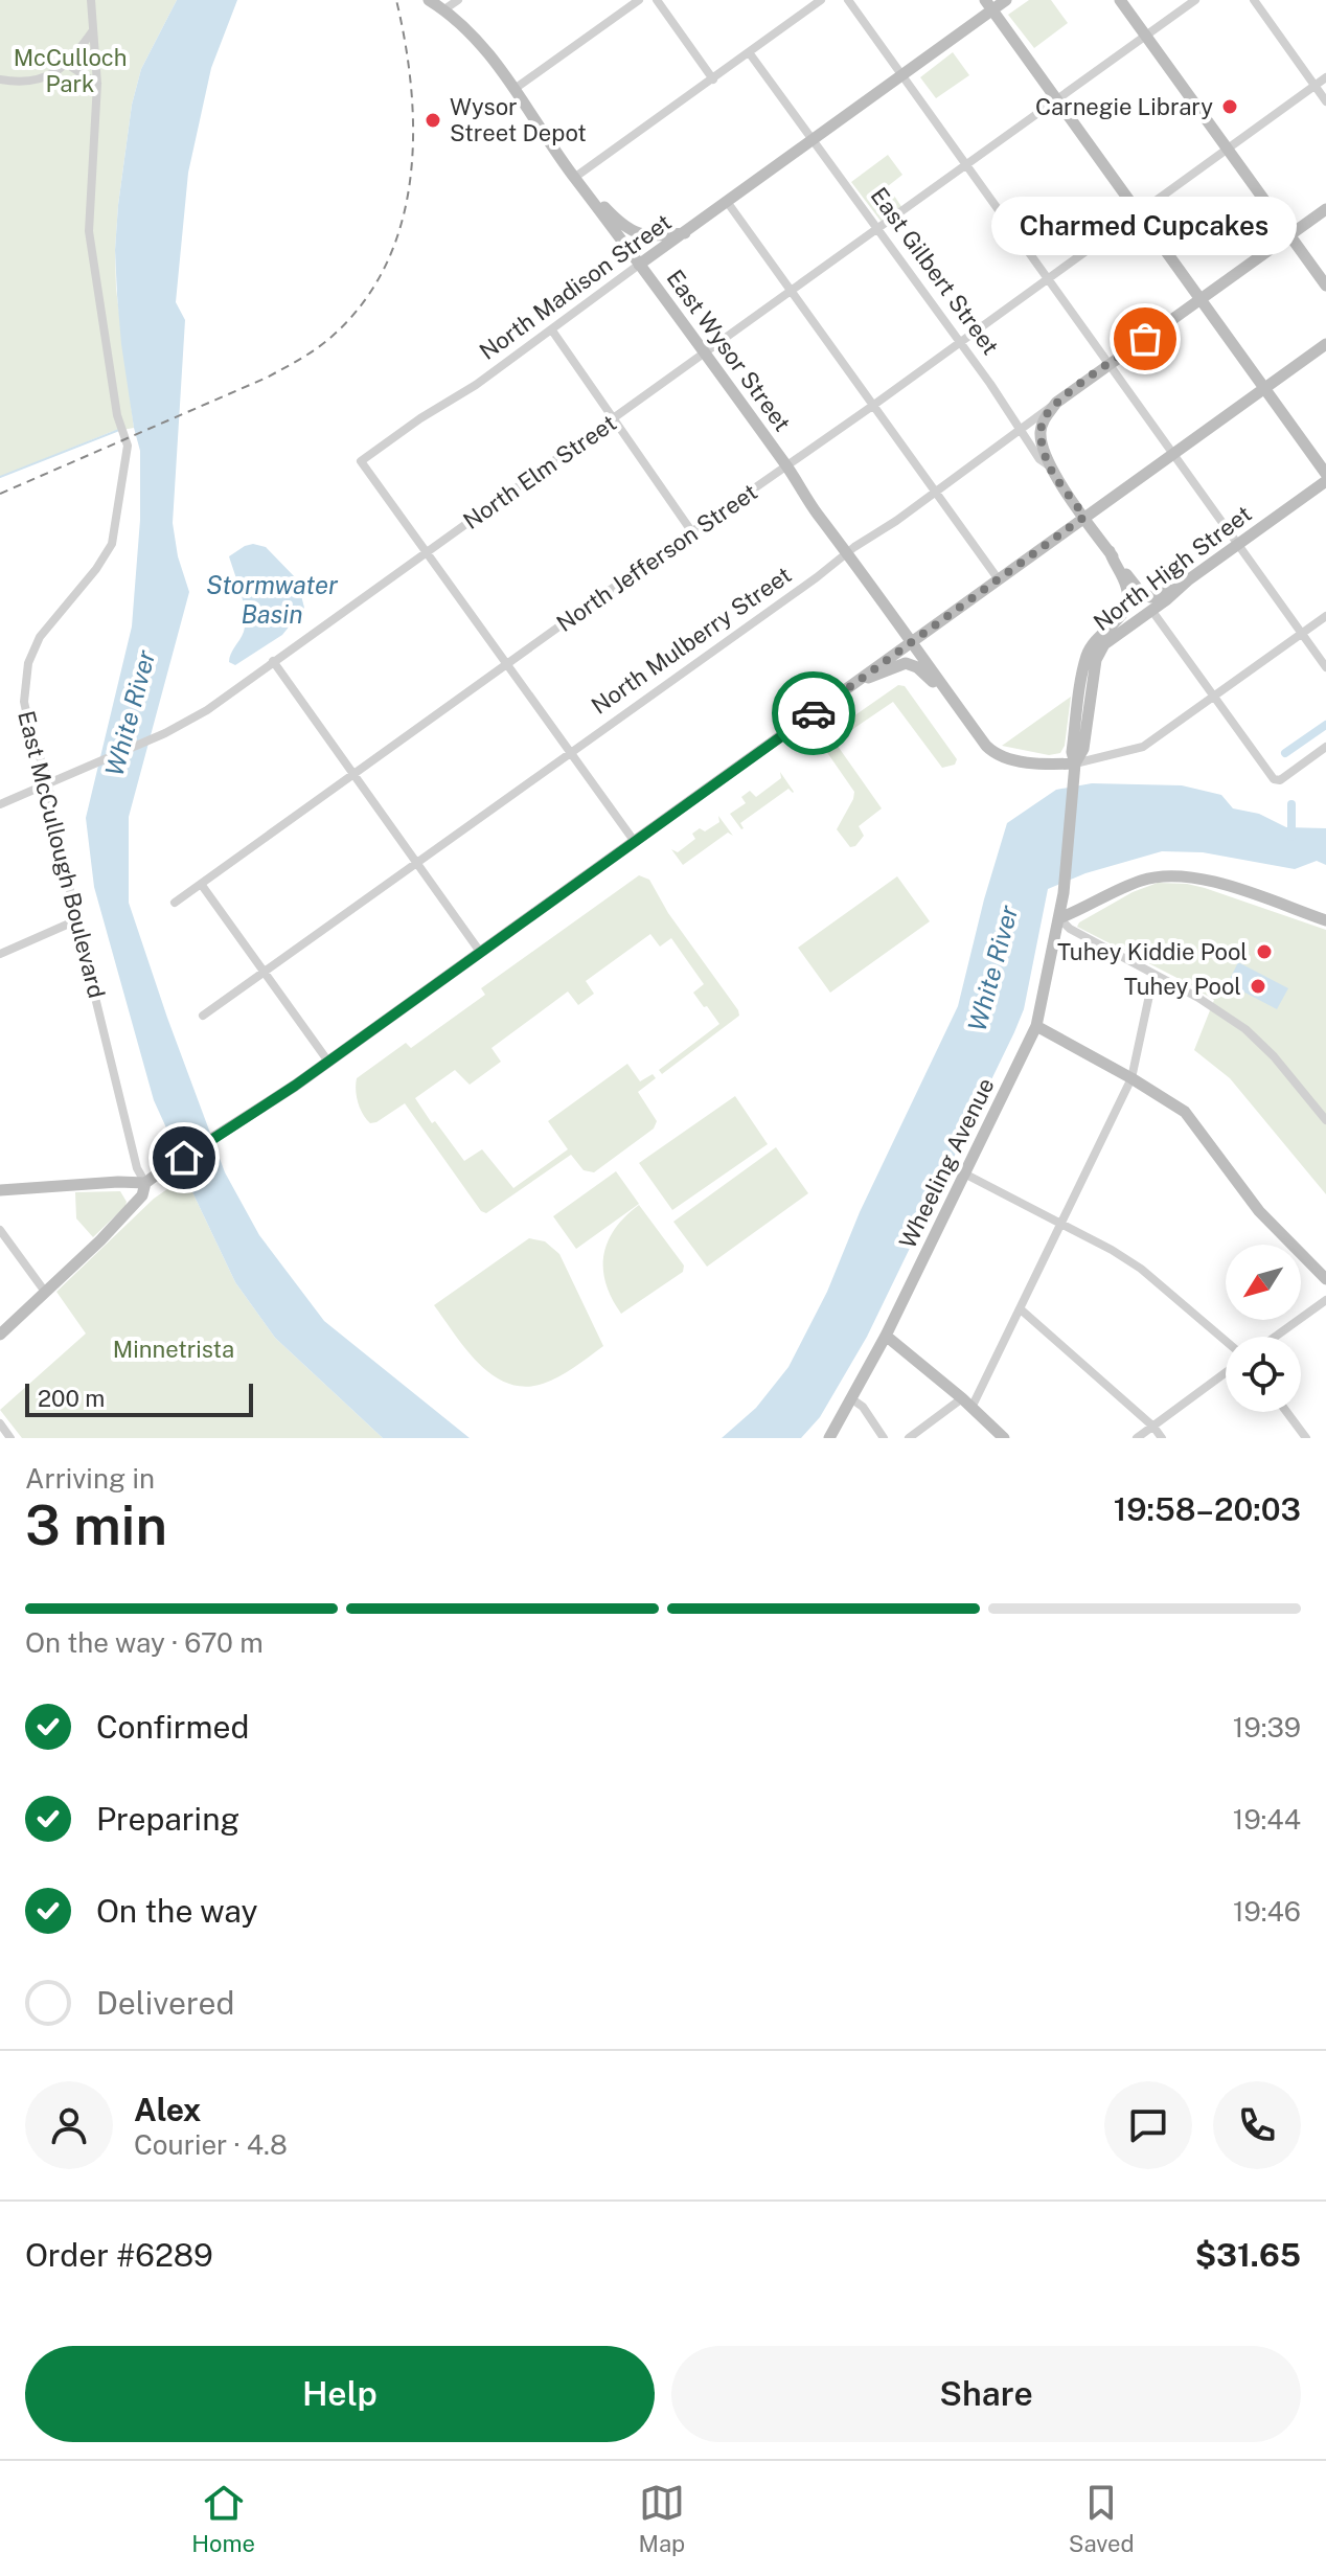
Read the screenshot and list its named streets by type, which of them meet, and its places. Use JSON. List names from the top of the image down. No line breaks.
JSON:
{"streets":{"main road":["East Gilbert Street","North Madison Street","East Wysor Street","North High Street","North Mulberry Street","Wheeling Avenue"],"street":["North Elm Street","North Jefferson Street","East McCullough Boulevard"]},"crossings":[["East Gilbert Street","North Madison Street"],["East Gilbert Street","North Elm Street"],["East Gilbert Street","North Jefferson Street"],["East Gilbert Street","North High Street"],["East Gilbert Street","North Mulberry Street"],["North Madison Street","East Wysor Street"],["North Madison Street","North Elm Street"],["East Wysor Street","North Elm Street"],["East Wysor Street","North Jefferson Street"],["East Wysor Street","North Mulberry Street"],["North Elm Street","East McCullough Boulevard"],["North High Street","Wheeling Avenue"]],"water":["Stormwater Basin","White River"],"parks":["McCulloch Park","Minnetrista"],"places":["Carnegie Library","Wysor Street Depot","Charmed Cupcakes","Tuhey Kiddie Pool","Tuhey Pool"],"scale_bar":"200 m","north":"bottom left","page":{"bubble":"Charmed Cupcakes","scale":"200 m","heading":["3 min","Arriving in","19:58–20:03"],"panel":["Alex","Courier · 4.8","Order #6289","$31.65"],"bar":"On the way · 670 m","list":[["Confirmed","19:39"],["Preparing","19:44"],["On the way","19:46"],"Delivered"],"buttons":["Help","Share"],"tabs":["Home","Map","Saved"]}}
